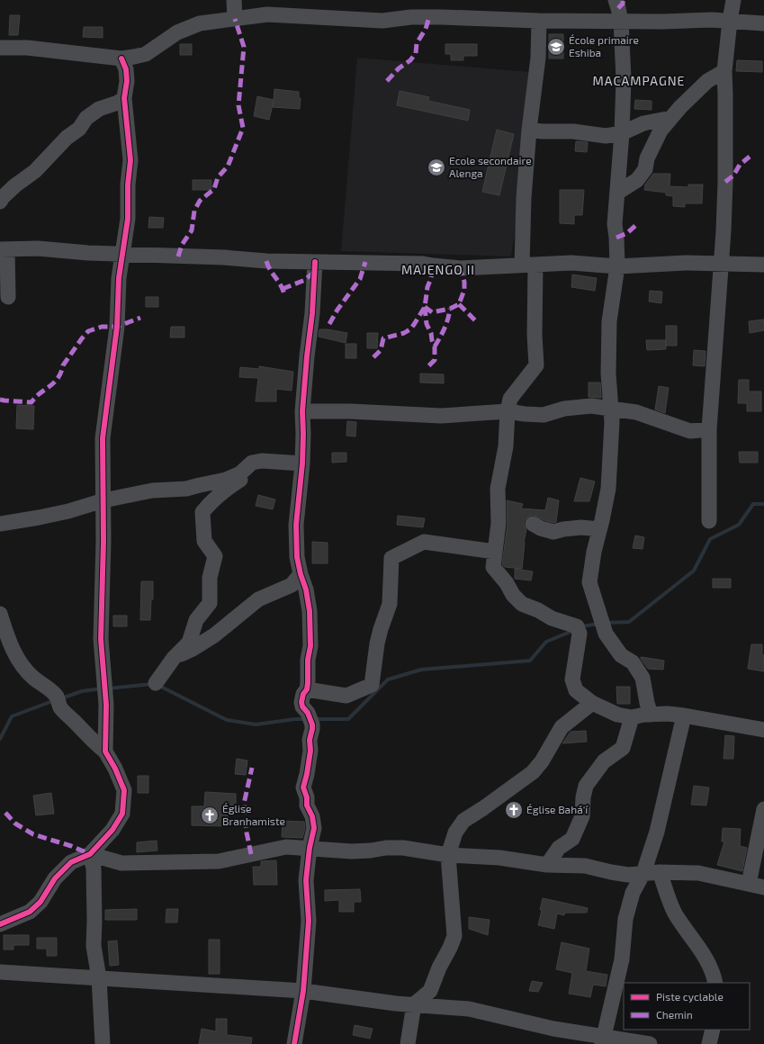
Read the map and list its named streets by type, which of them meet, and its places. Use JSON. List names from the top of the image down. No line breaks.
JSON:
{"districts":["MACAMPAGNE","MAJENGO II"],"places":{"school or university":["École primaire Eshiba","Ecole secondaire Alenga"],"church":["Église Bahá'í","Église Branhamiste"]},"legend":["Piste cyclable","Chemin"]}
